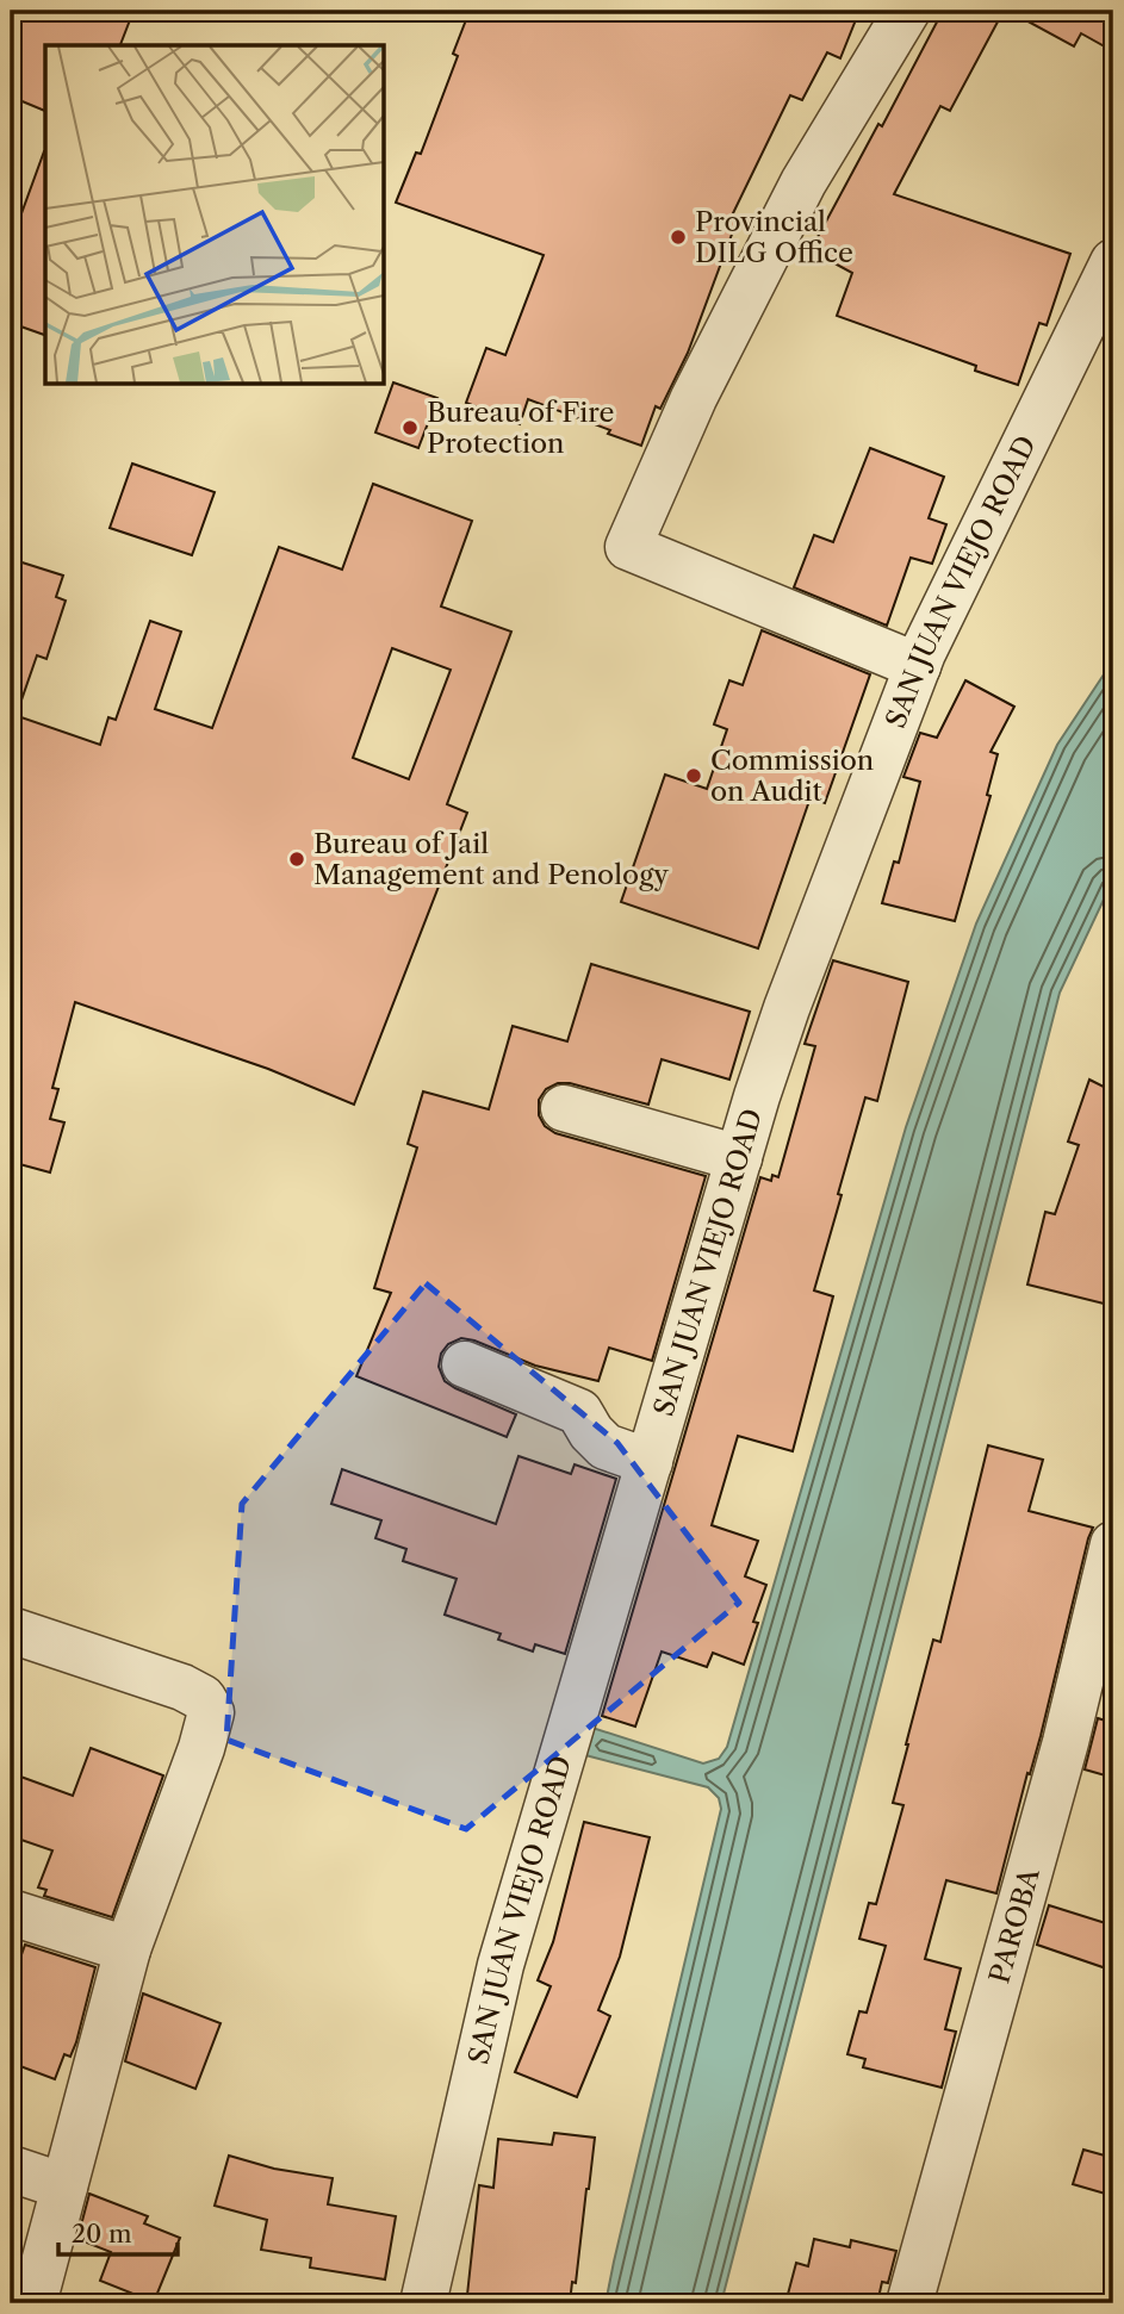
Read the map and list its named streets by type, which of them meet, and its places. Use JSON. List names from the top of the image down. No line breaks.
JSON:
{"streets":{"street":["SAN JUAN VIEJO ROAD","PAROBA"]},"places":["Provincial DILG Office","Bureau of Fire Protection","Commission on Audit","Bureau of Jail Management and Penology"],"scale_bar":"20 m"}
